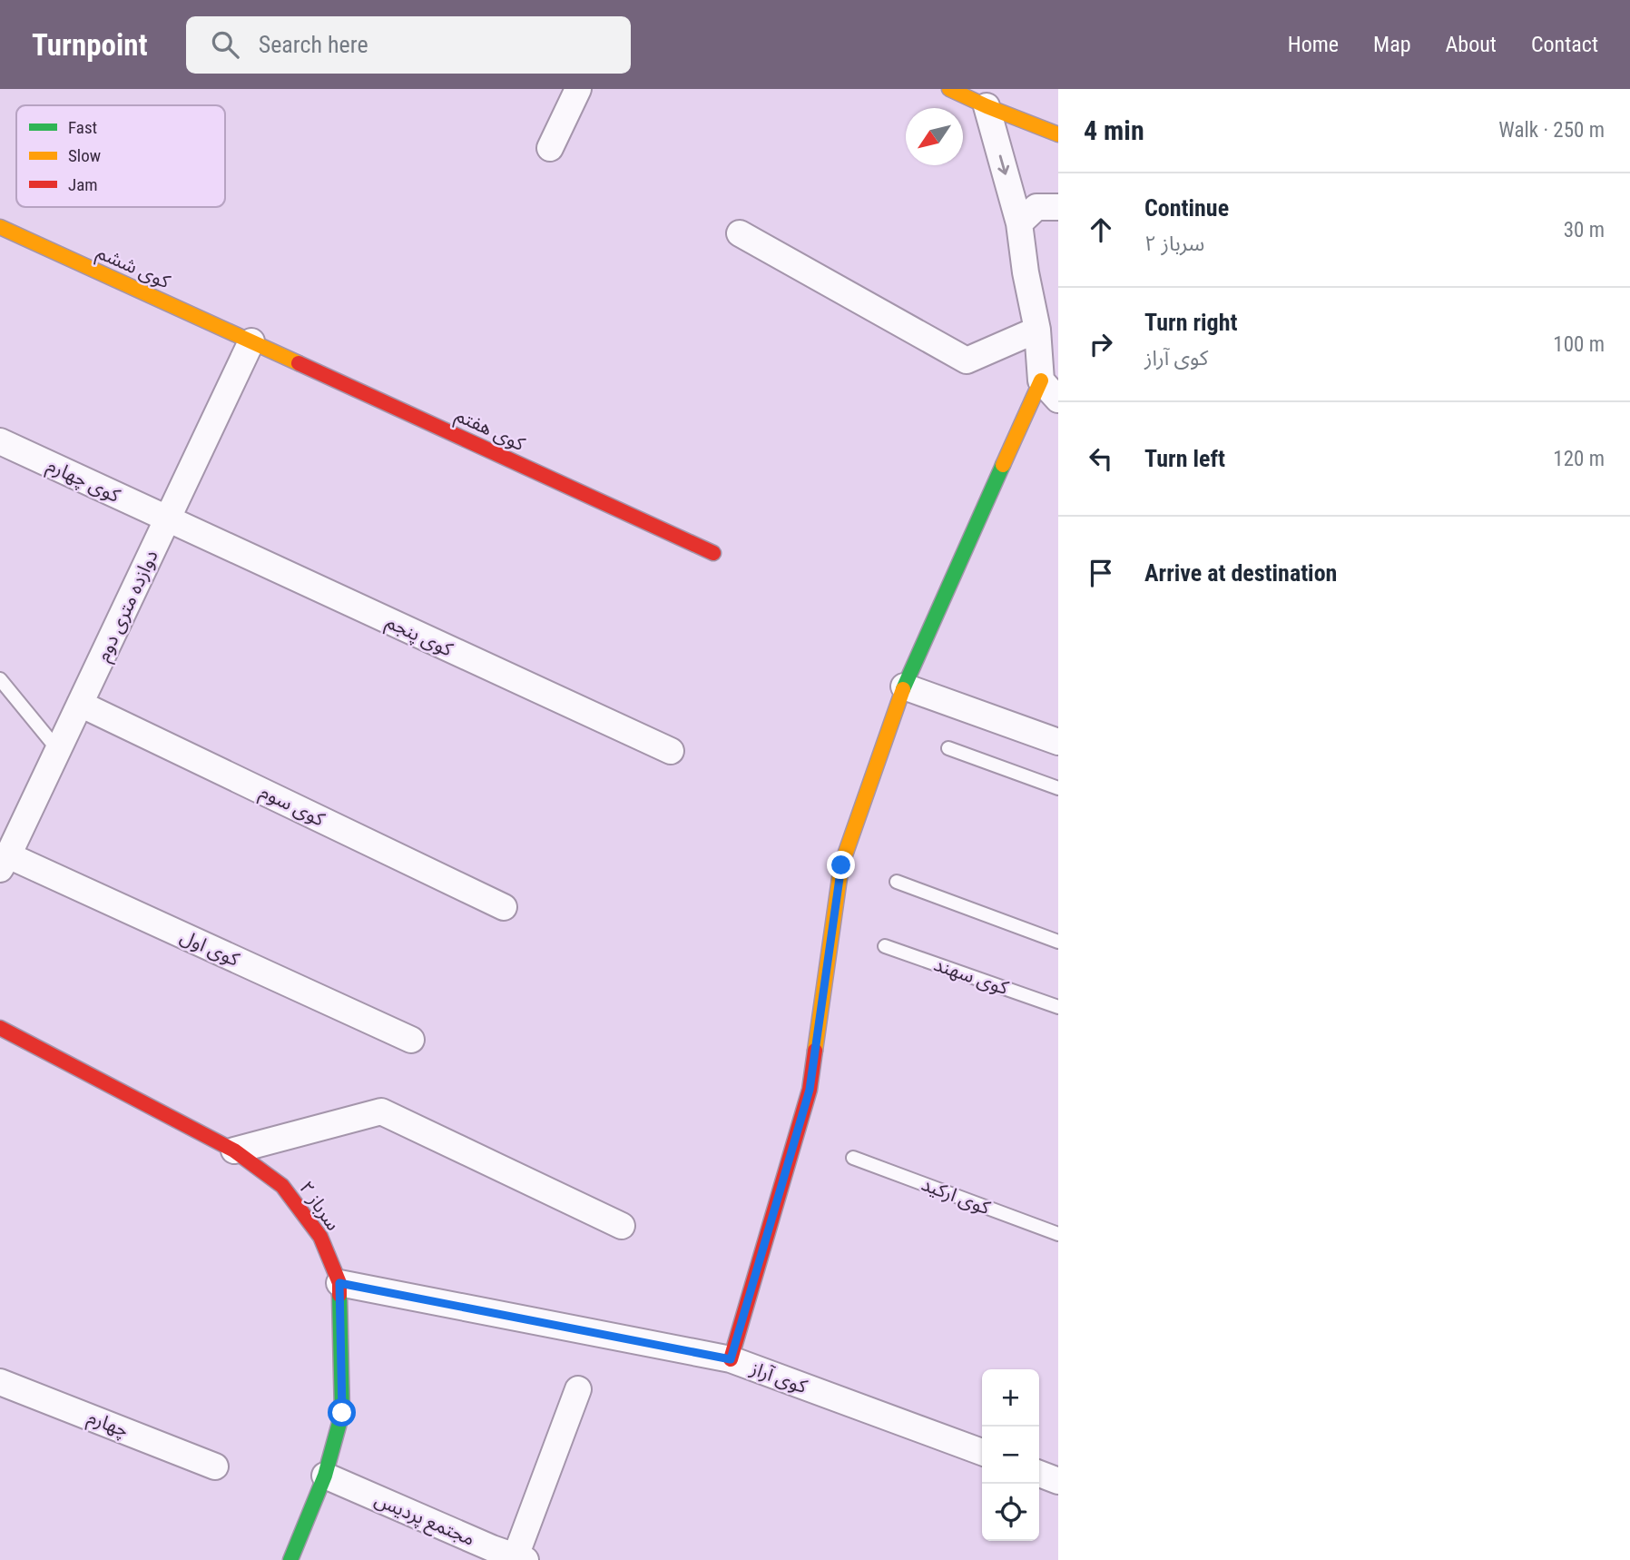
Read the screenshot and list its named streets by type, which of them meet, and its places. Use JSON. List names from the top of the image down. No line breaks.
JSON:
{"streets":{"street":["کوی ششم","کوی هفتم","کوی چهارم","دوازده متری دوم","کوی پنجم","کوی سوم","کوی اول","سرباز ۲","کوی آراز","چهارم","مجتمع پردیس"],"lane":["کوی سهند","کوی ارکید"]},"crossings":[["کوی ششم","کوی هفتم"],["کوی ششم","دوازده متری دوم"],["کوی هفتم","دوازده متری دوم"],["کوی چهارم","دوازده متری دوم"],["کوی چهارم","کوی پنجم"],["دوازده متری دوم","کوی پنجم"],["دوازده متری دوم","کوی سوم"],["دوازده متری دوم","کوی اول"],["سرباز ۲","کوی آراز"],["سرباز ۲","مجتمع پردیس"]],"legend":["Fast","Slow","Jam"],"north":"bottom left","page":{"header":"Turnpoint","search":"Search here","nav":["Home","Map","About","Contact"],"heading":["4 min","Walk · 250 m"],"list":[["Continue","سرباز ۲","30 m"],["Turn right","کوی آراز","100 m"],["Turn left","120 m"],"Arrive at destination"],"map_buttons":["+","−"]}}
